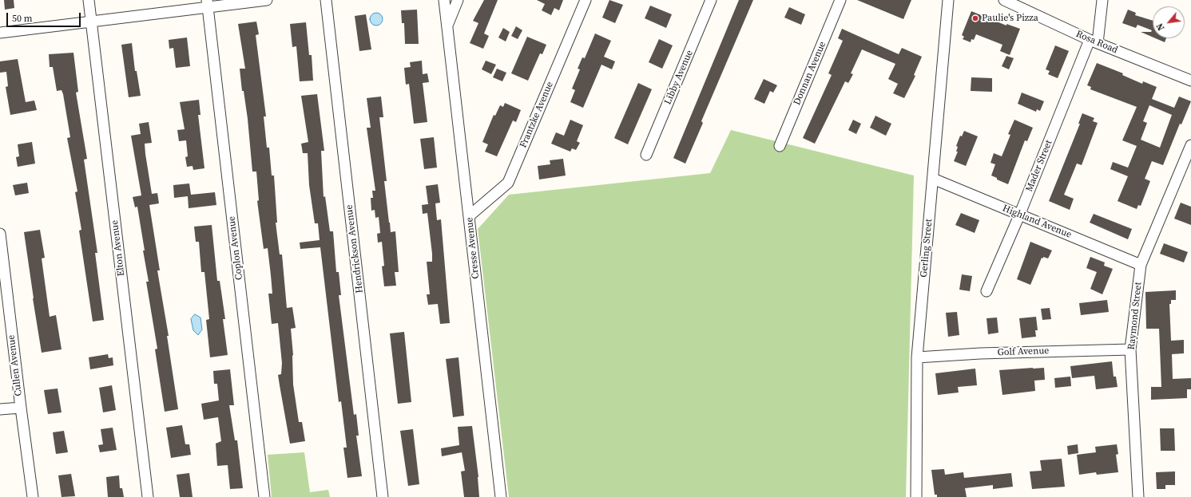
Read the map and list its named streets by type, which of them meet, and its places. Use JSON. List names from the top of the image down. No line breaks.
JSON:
{"streets":{"street":["Rosa Road","Donnan Avenue","Libby Avenue","Frantzke Avenue","Mader Street","Highland Avenue","Elton Avenue","Coplon Avenue","Cresse Avenue","Gerling Street","Hendrickson Avenue","Raymond Street","Golf Avenue","Cullen Avenue"]},"crossings":[["Rosa Road","Mader Street"],["Frantzke Avenue","Cresse Avenue"],["Mader Street","Highland Avenue"],["Highland Avenue","Gerling Street"],["Highland Avenue","Raymond Street"],["Gerling Street","Golf Avenue"],["Raymond Street","Golf Avenue"]],"places":["Paulie's Pizza"],"scale_bar":"50 m","north":"bottom left"}
